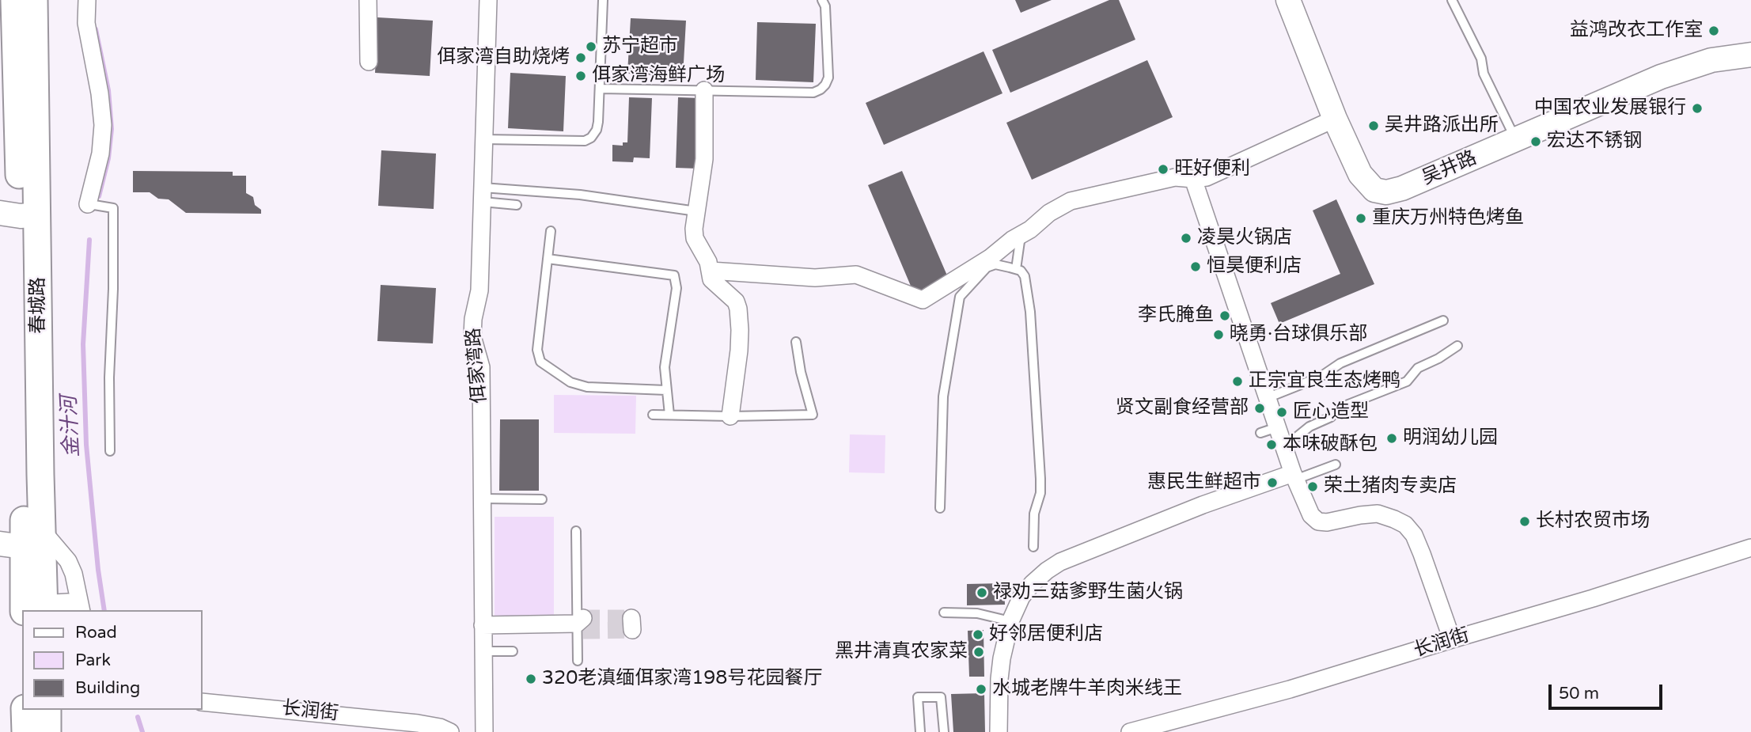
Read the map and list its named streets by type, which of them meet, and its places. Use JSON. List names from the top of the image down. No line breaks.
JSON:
{"streets":{"main road":["春城路"],"street":["吴井路","佴家湾路","长润街"]},"water":["金汁河"],"places":["益鸿改衣工作室","苏宁超市","佴家湾自助烧烤","佴家湾海鲜广场","中国农业发展银行","吴井路派出所","宏达不锈钢","旺好便利","重庆万州特色烤鱼","凌昊火锅店","恒昊便利店","李氏腌鱼","晓勇·台球俱乐部","正宗宜良生态烤鸭","贤文副食经营部","匠心造型","明润幼儿园","本味破酥包","惠民生鲜超市","荣土猪肉专卖店","长村农贸市场","禄劝三菇爹野生菌火锅","好邻居便利店","黑井清真农家菜","320老滇缅佴家湾198号花园餐厅","水城老牌牛羊肉米线王"],"legend":["Road","Park","Building"],"scale_bar":"50 m"}
